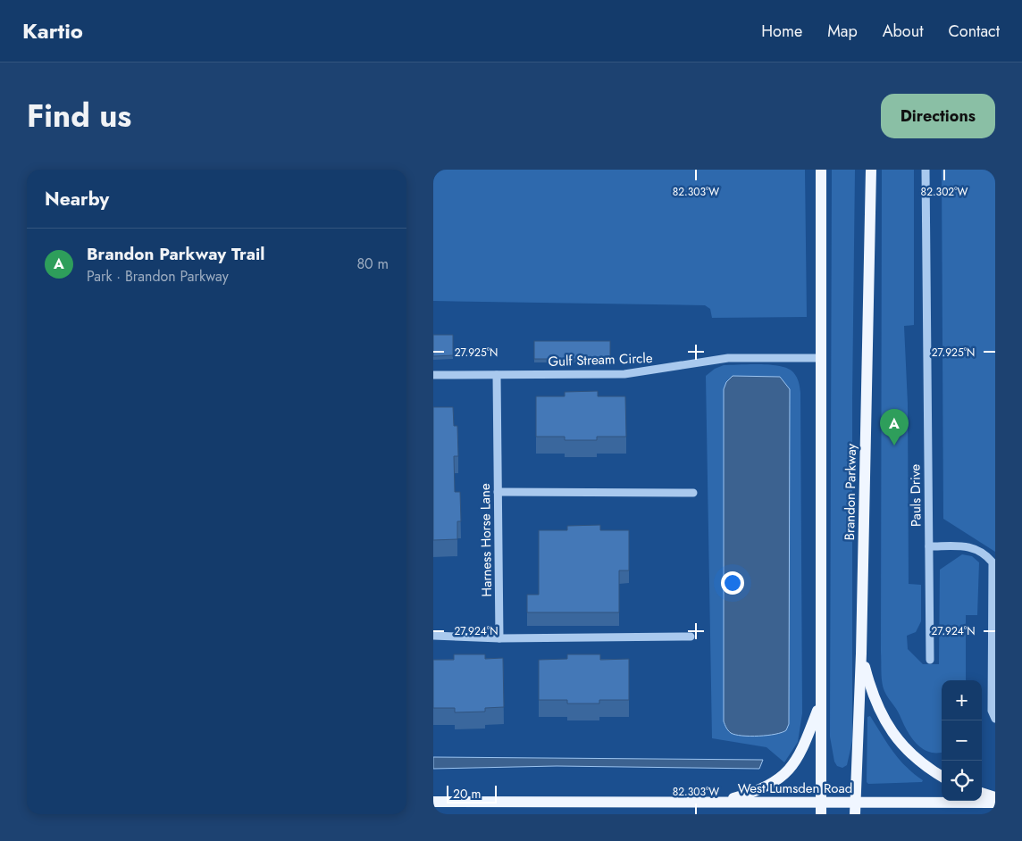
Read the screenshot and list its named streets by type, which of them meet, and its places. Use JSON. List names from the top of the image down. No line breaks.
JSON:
{"streets":{"main road":["Brandon Parkway","West Lumsden Road"],"street":["Gulf Stream Circle","Pauls Drive","Harness Horse Lane"]},"crossings":[["Gulf Stream Circle","Harness Horse Lane"],["Brandon Parkway","West Lumsden Road"]],"scale_bar":"20 m","page":{"header":"Kartio","nav":["Home","Map","About","Contact"],"title":"Find us","buttons":"Directions","heading":"Nearby","list":[{"mark":"A","name":"Brandon Parkway Trail","note":"Park · Brandon Parkway","value":"80 m"}],"pins":"A","map_buttons":["+","−"],"scale":"20 m"},"coordinates":["82.303°W","82.302°W","27.925°N","27.924°N"]}
